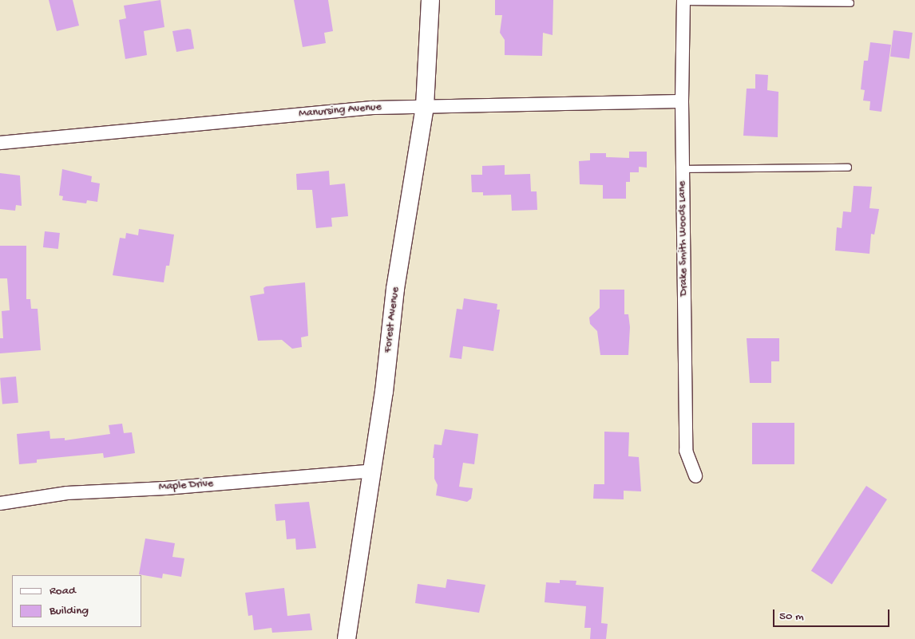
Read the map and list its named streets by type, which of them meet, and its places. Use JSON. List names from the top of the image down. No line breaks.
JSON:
{"streets":{"street":["Manursing Avenue","Drake Smith Woods Lane","Forest Avenue","Maple Drive"]},"crossings":[["Manursing Avenue","Drake Smith Woods Lane"],["Manursing Avenue","Forest Avenue"],["Forest Avenue","Maple Drive"]],"legend":["Road","Building"],"scale_bar":"50 m"}
